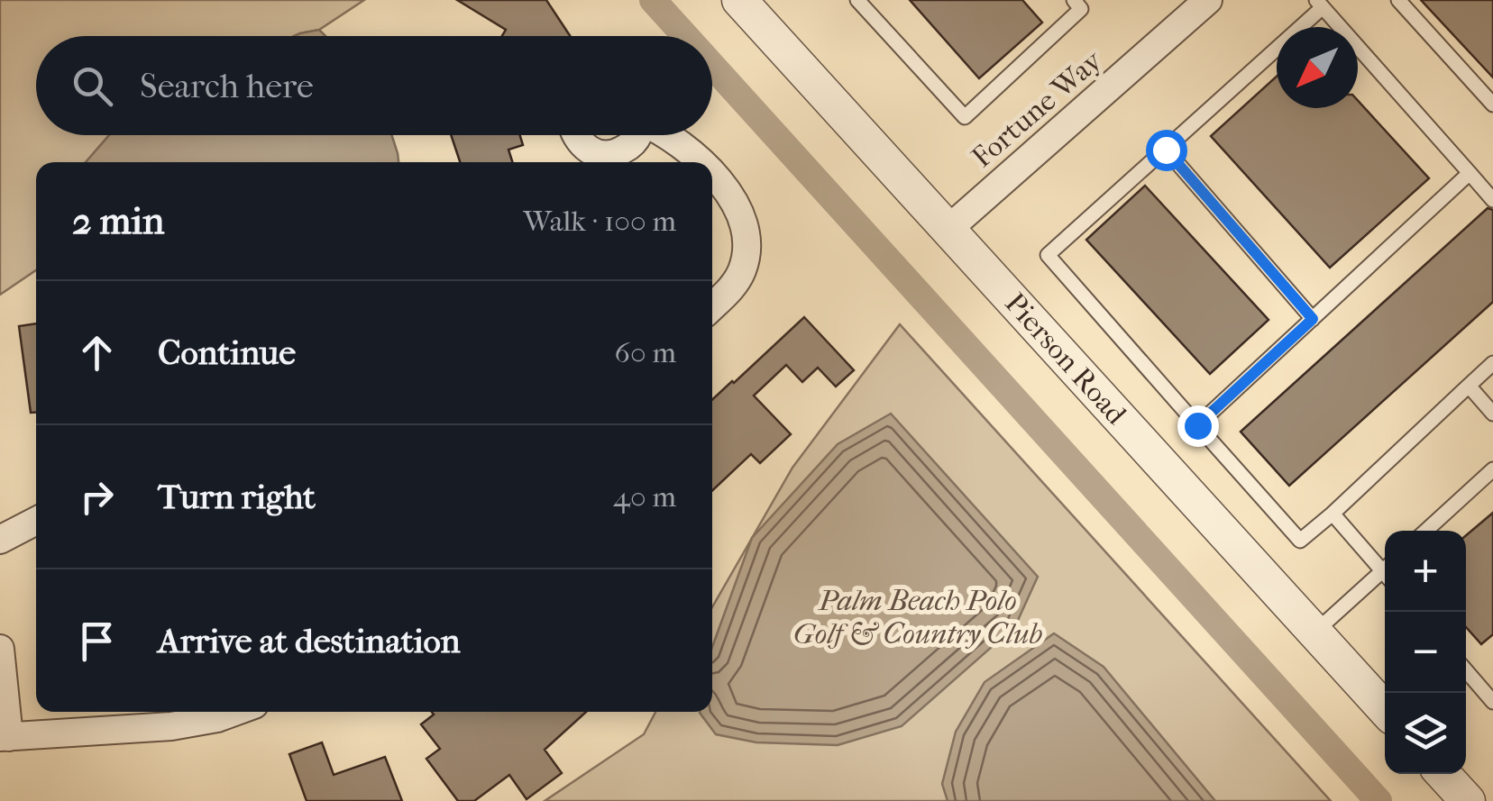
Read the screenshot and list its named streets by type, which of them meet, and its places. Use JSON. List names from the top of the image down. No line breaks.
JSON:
{"streets":{"street":["Fortune Way","Pierson Road"]},"crossings":[["Fortune Way","Pierson Road"]],"parks":["Palm Beach Polo Golf & Country Club"],"north":"bottom left","page":{"search":"Search here","heading":["2 min","Walk · 100 m"],"list":[["Continue","60 m"],["Turn right","40 m"],"Arrive at destination"],"map_buttons":["+","−"]}}
